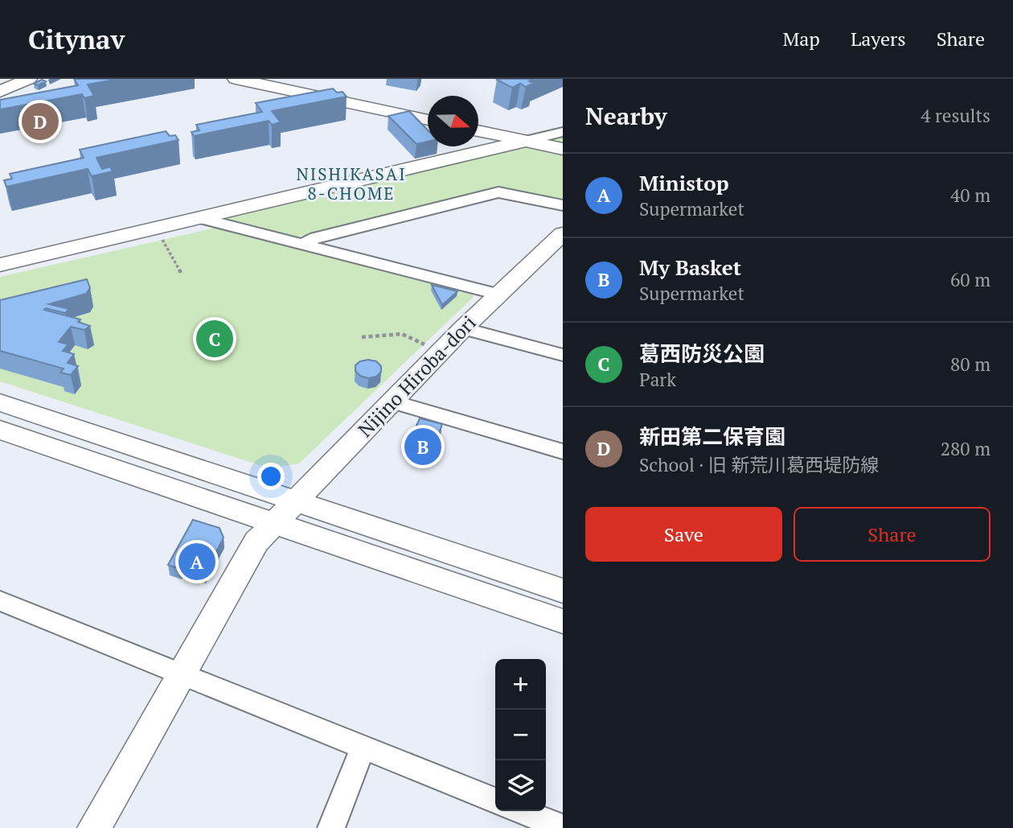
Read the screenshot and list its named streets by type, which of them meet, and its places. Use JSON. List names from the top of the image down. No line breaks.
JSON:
{"streets":{"street":["Nijino Hiroba-dori"]},"districts":["NISHIKASAI 8-CHOME"],"north":"right","page":{"header":"Citynav","nav":["Map","Layers","Share"],"heading":["Nearby","4 results"],"pins":["D","C","B","A"],"list":[{"mark":"A","name":"Ministop","note":"Supermarket","value":"40 m"},{"mark":"B","name":"My Basket","note":"Supermarket","value":"60 m"},{"mark":"C","name":"葛西防災公園","note":"Park","value":"80 m"},{"mark":"D","name":"新田第二保育園","note":"School · 旧 新荒川葛西堤防線","value":"280 m"}],"buttons":["Save","Share"],"map_buttons":["+","−"]}}
